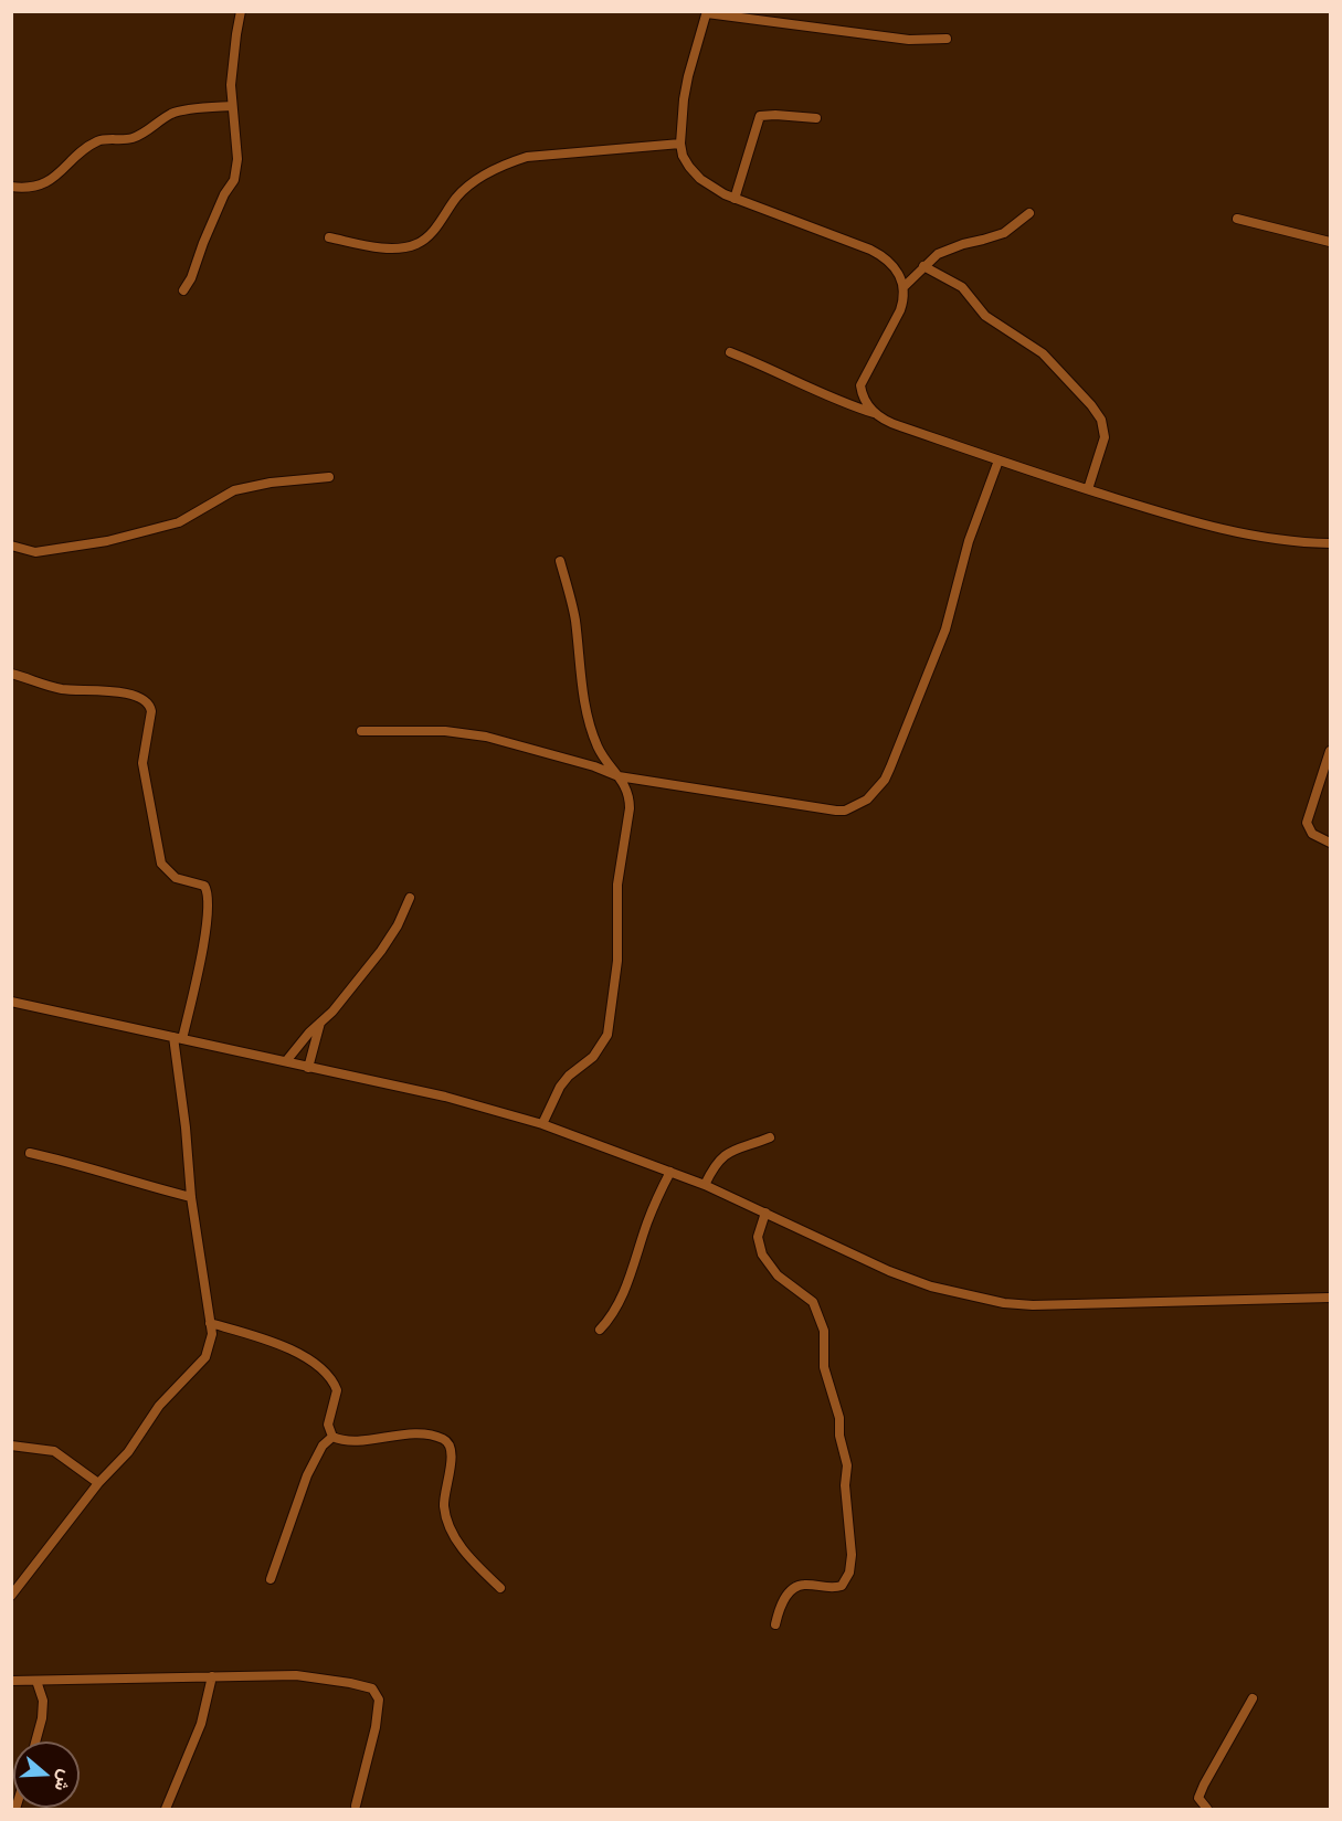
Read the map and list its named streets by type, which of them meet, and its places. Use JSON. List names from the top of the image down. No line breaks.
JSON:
{"north":"right"}
